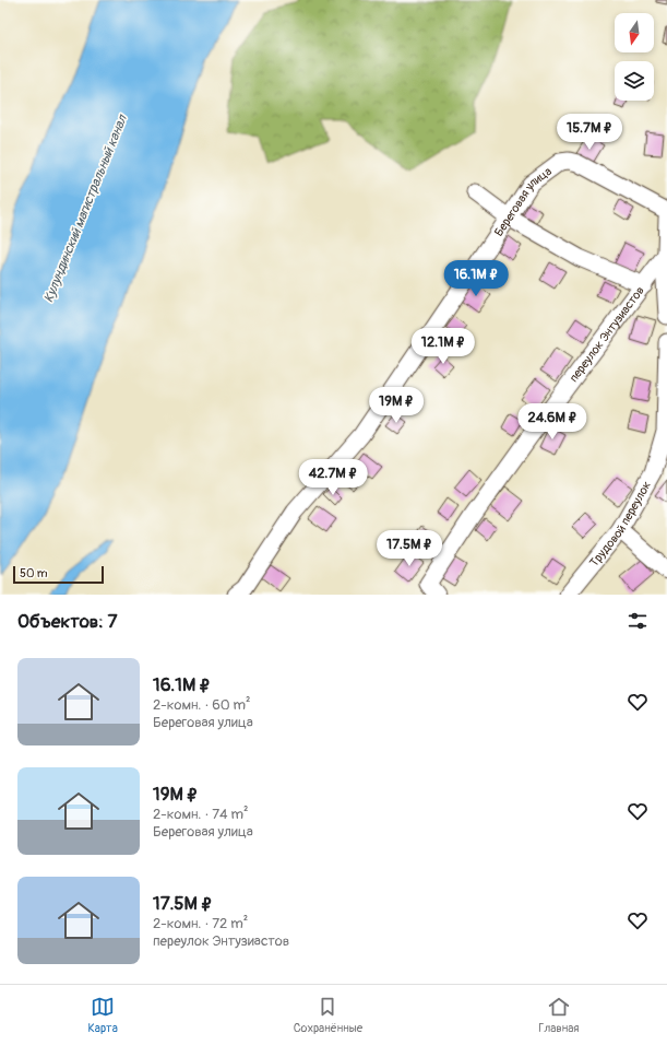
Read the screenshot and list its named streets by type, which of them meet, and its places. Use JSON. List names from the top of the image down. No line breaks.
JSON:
{"streets":{"street":["Береговая улица","переулок Энтузиастов","Трудовой переулок"]},"water":["Кулундинский магистральный канал"],"scale_bar":"50 m","north":"bottom","page":{"price":["15.7M ₽","16.1M ₽","12.1M ₽","19M ₽","24.6M ₽","42.7M ₽","17.5M ₽"],"scale":"50 m","heading":"Объектов: 7","list":[{"name":"16.1M ₽","note":"2-комн. · 60 m² · Береговая улица"},{"name":"19M ₽","note":"2-комн. · 74 m² · Береговая улица"},{"name":"17.5M ₽","note":"2-комн. · 72 m² · переулок Энтузиастов"}],"tabs":["Карта","Сохранённые","Главная"]}}
